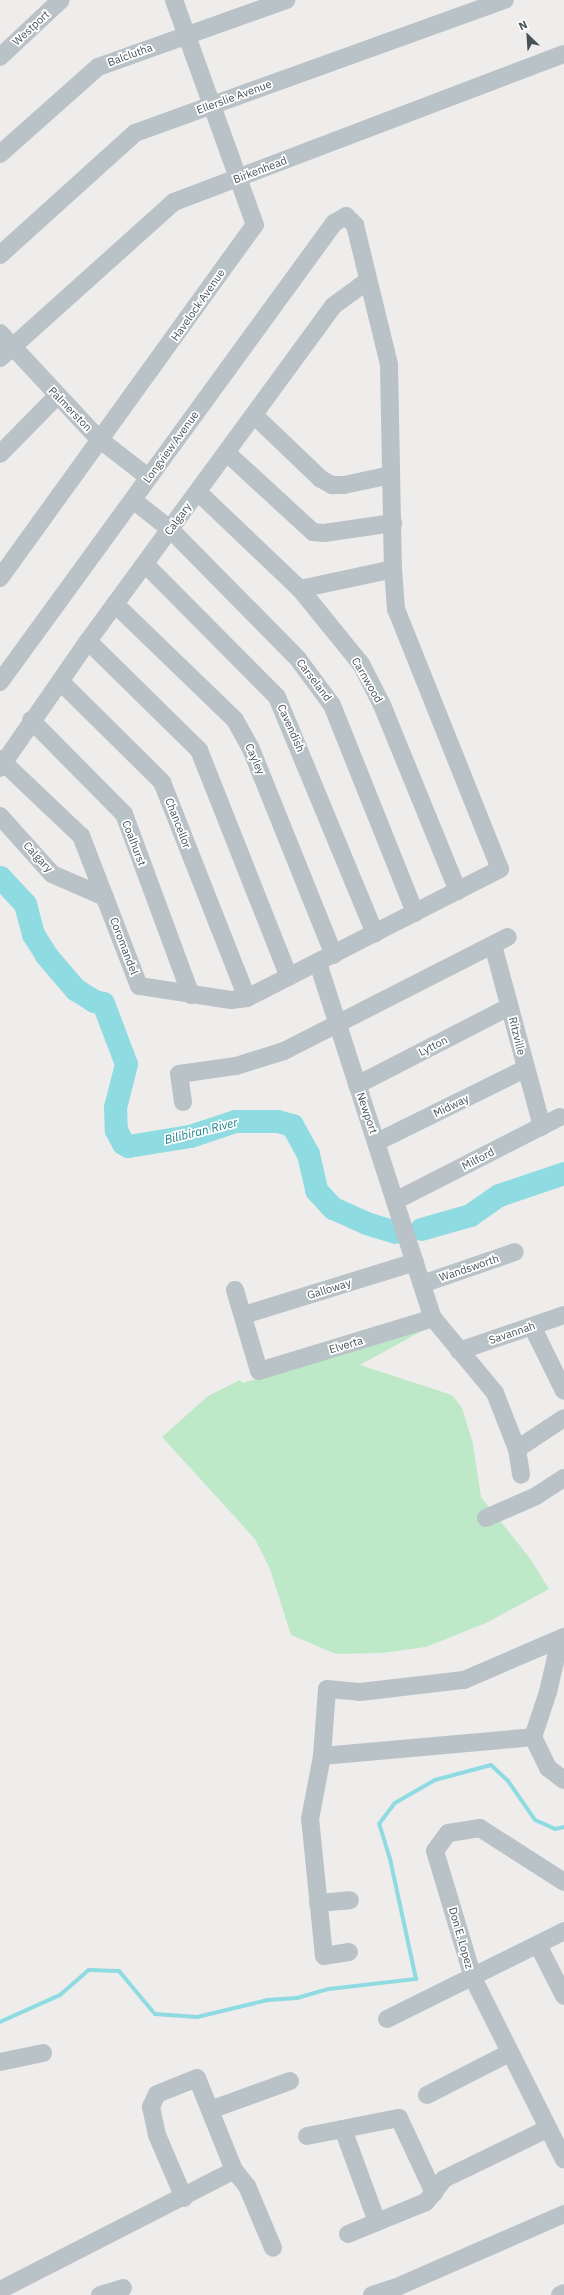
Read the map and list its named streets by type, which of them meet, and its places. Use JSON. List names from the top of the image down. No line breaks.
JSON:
{"streets":{"street":["Westport","Balclutha","Ellerslie Avenue","Birkenhead","Havelock Avenue","Palmerston","Longview Avenue","Calgary","Carseland","Carnwood","Cavendish","Cayley","Chancellor","Coalhurst","Coromandel","Ritzville","Lytton","Midway","Newport","Milford","Wandsworth","Galloway","Savannah","Elverta","Don E. Lopez"]},"crossings":[["Balclutha","Havelock Avenue"],["Ellerslie Avenue","Havelock Avenue"],["Birkenhead","Havelock Avenue"],["Birkenhead","Palmerston"],["Havelock Avenue","Palmerston"],["Palmerston","Longview Avenue"],["Longview Avenue","Calgary"],["Longview Avenue","Carseland"],["Calgary","Carseland"],["Calgary","Carnwood"],["Calgary","Cavendish"],["Calgary","Cayley"],["Calgary","Chancellor"],["Calgary","Coalhurst"],["Calgary","Coromandel"],["Carseland","Coromandel"],["Carnwood","Coromandel"],["Cavendish","Coromandel"],["Cayley","Coromandel"],["Chancellor","Coromandel"],["Coalhurst","Coromandel"],["Coromandel","Newport"],["Ritzville","Lytton"],["Ritzville","Midway"],["Ritzville","Newport"],["Ritzville","Milford"],["Lytton","Newport"],["Midway","Newport"],["Newport","Milford"],["Newport","Wandsworth"],["Newport","Galloway"],["Newport","Elverta"],["Galloway","Elverta"]],"water":["Bilibiran River"],"north":"top left"}
